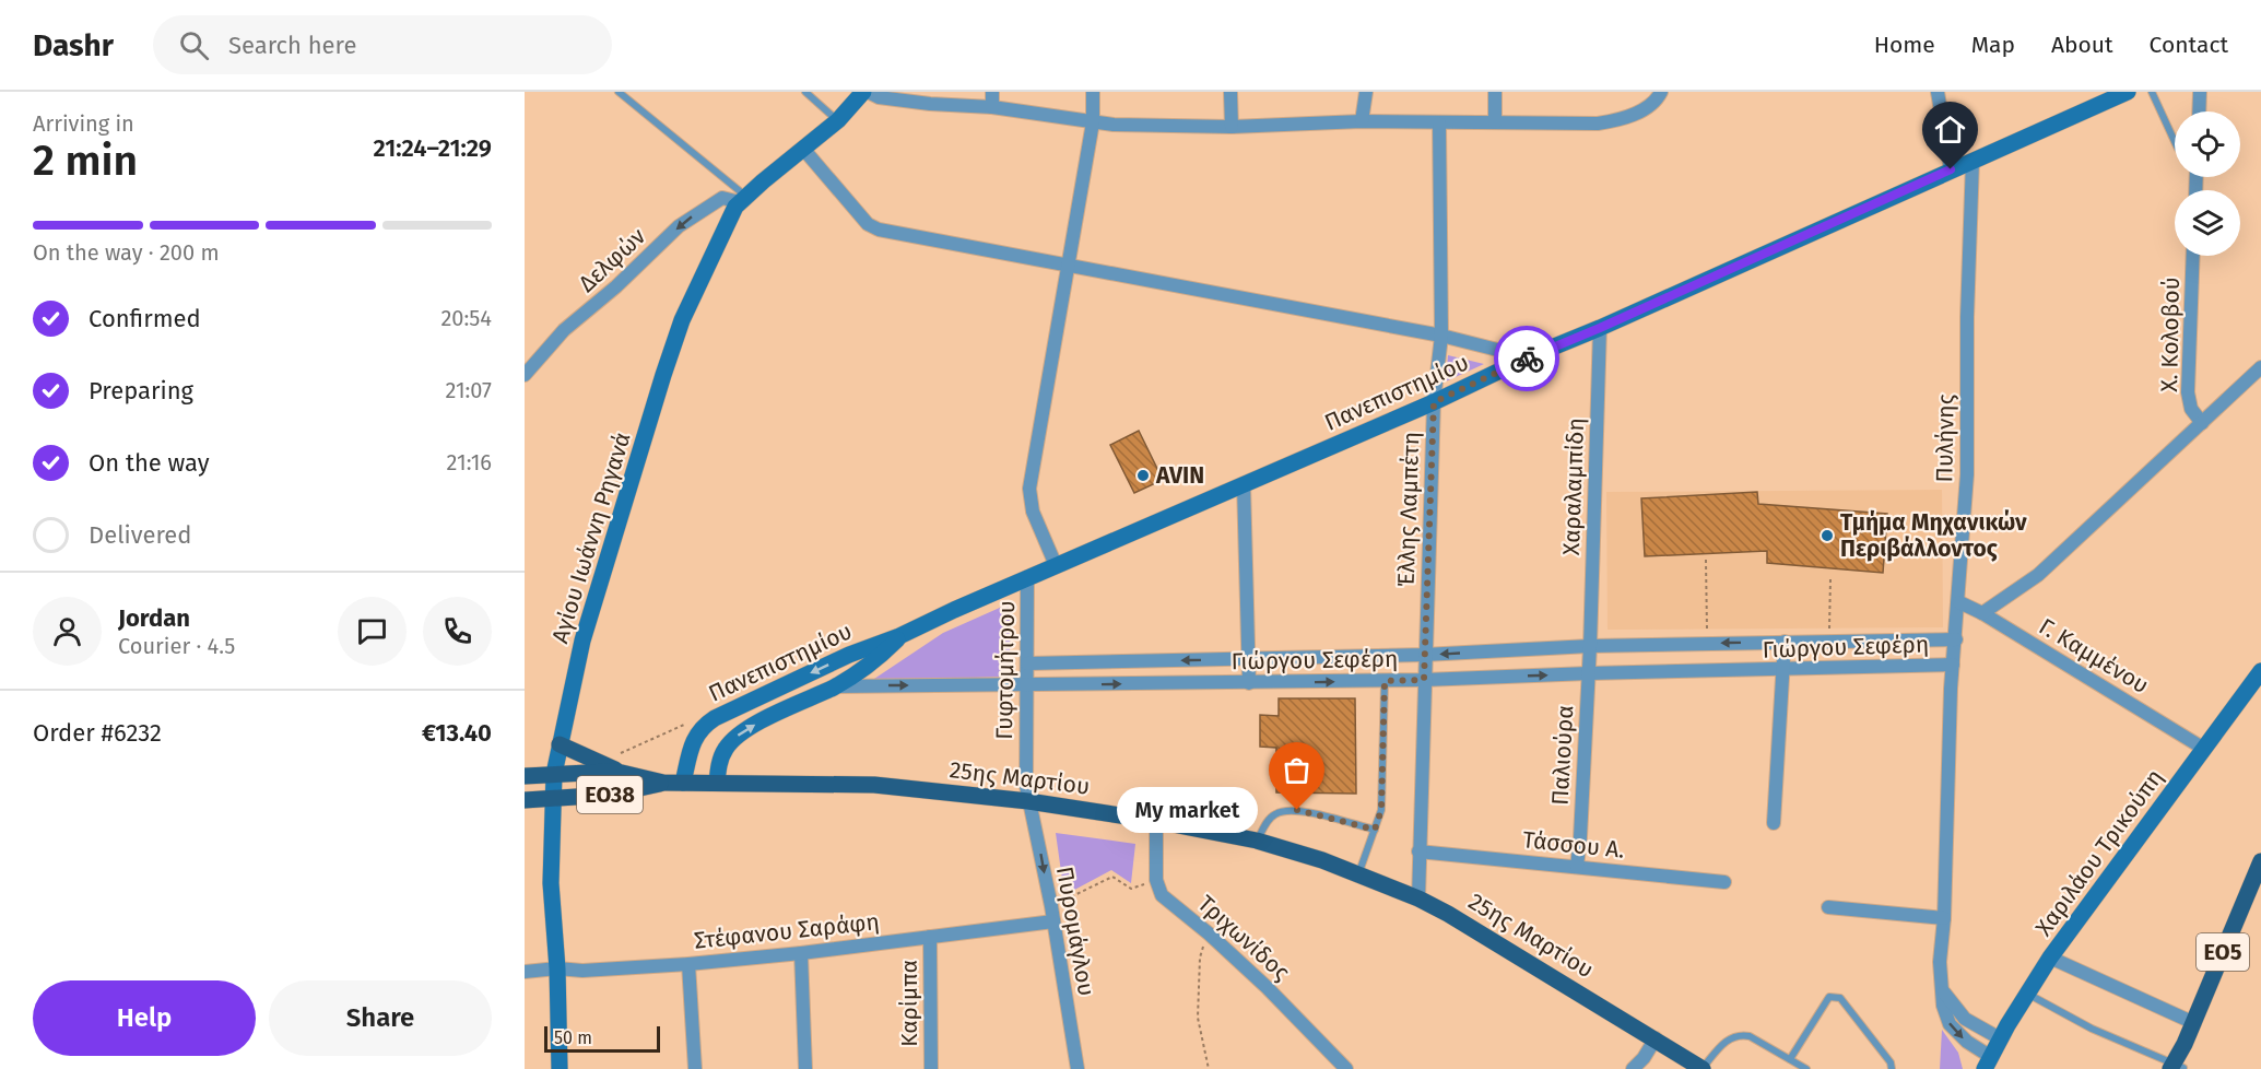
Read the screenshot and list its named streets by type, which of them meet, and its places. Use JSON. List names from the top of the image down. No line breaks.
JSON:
{"streets":{"main road":["25ης Μαρτίου","ΕΟ38","ΕΟ5"],"street":["Δελφών","Χ. Κολοβού","Πανεπιστημίου","Πυλήνης","Χαραλαμπίδη","Έλλης Λαμπέτη","Αγίου Ιωάννη Ρηγανά","Γιώργου Σεφέρη","Γ. Καμμένου","Γυφτομήτρου","Παλιούρα","Τάσσου Α.","Χαριλάου Τρικούπη","Στέφανου Σαράφη","Πυρομάγλου","Τριχωνίδος","Καρίμπα"]},"crossings":[["Δελφών","Αγίου Ιωάννη Ρηγανά"],["Πανεπιστημίου","Πυλήνης"],["Πανεπιστημίου","Χαραλαμπίδη"],["Πανεπιστημίου","Έλλης Λαμπέτη"],["Πανεπιστημίου","Γιώργου Σεφέρη"],["Πανεπιστημίου","Γυφτομήτρου"],["Πανεπιστημίου","25ης Μαρτίου"],["Πυλήνης","Γιώργου Σεφέρη"],["Πυλήνης","Γ. Καμμένου"],["Πυλήνης","Χαριλάου Τρικούπη"],["Χαραλαμπίδη","Γιώργου Σεφέρη"],["Χαραλαμπίδη","Παλιούρα"],["Έλλης Λαμπέτη","Γιώργου Σεφέρη"],["Έλλης Λαμπέτη","25ης Μαρτίου"],["Έλλης Λαμπέτη","Τάσσου Α."],["Αγίου Ιωάννη Ρηγανά","ΕΟ38"],["Αγίου Ιωάννη Ρηγανά","Στέφανου Σαράφη"],["Γιώργου Σεφέρη","Γυφτομήτρου"],["Γιώργου Σεφέρη","Παλιούρα"],["Γ. Καμμένου","Χαριλάου Τρικούπη"],["Γυφτομήτρου","25ης Μαρτίου"],["Γυφτομήτρου","Πυρομάγλου"],["Παλιούρα","Τάσσου Α."],["25ης Μαρτίου","ΕΟ38"],["25ης Μαρτίου","Πυρομάγλου"],["Στέφανου Σαράφη","Πυρομάγλου"],["Στέφανου Σαράφη","Καρίμπα"]],"one_way":["Δελφών"],"places":["AVIN","Τμήμα Μηχανικών Περιβάλλοντος","My market"],"scale_bar":"50 m","page":{"header":"Dashr","search":"Search here","nav":["Home","Map","About","Contact"],"heading":["2 min","Arriving in","21:24–21:29"],"panel":["Jordan","Courier · 4.5","Order #6232","€13.40"],"bar":"On the way · 200 m","list":[["Confirmed","20:54"],["Preparing","21:07"],["On the way","21:16"],"Delivered"],"bubble":"My market","buttons":["Help","Share"],"scale":"50 m"}}
